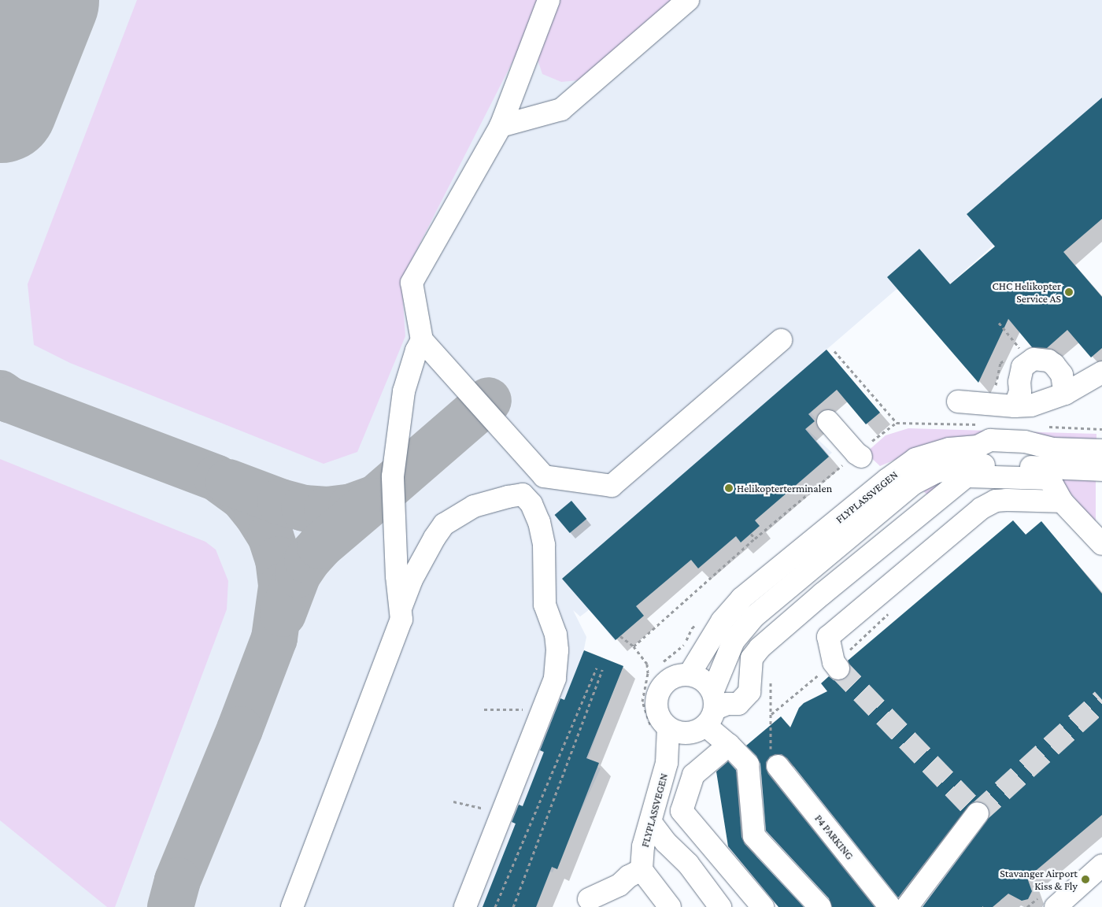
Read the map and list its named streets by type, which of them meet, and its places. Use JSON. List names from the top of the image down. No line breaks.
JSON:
{"streets":{"lane":["FLYPLASSVEGEN","P4 PARKING"]},"places":["CHC Helikopter Service AS","Helikopterterminalen","Stavanger Airport Kiss & Fly"]}
